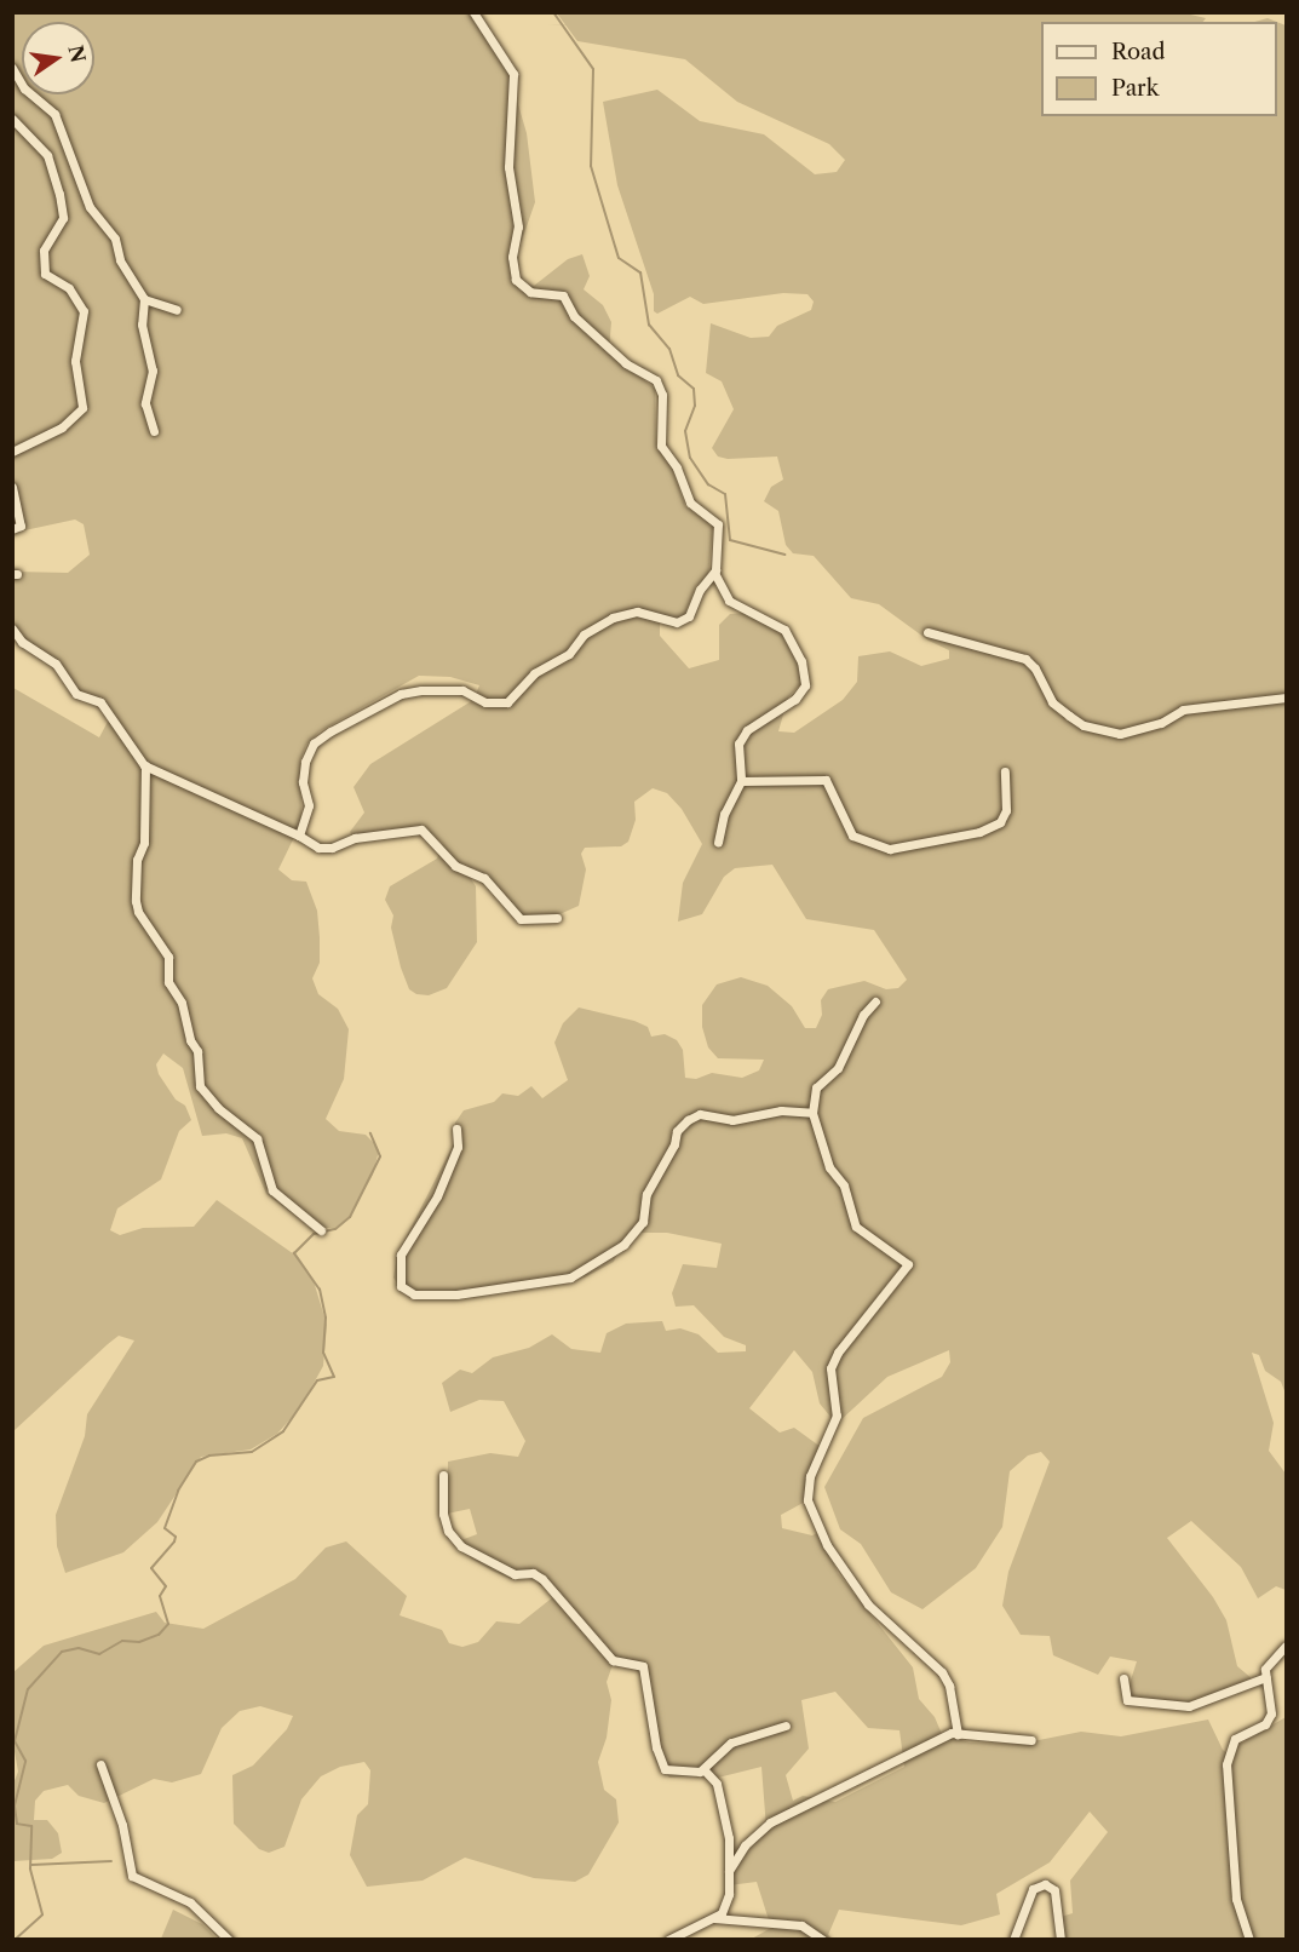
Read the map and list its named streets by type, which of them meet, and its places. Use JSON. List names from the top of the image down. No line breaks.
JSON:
{"legend":["Road","Park"],"north":"right"}
